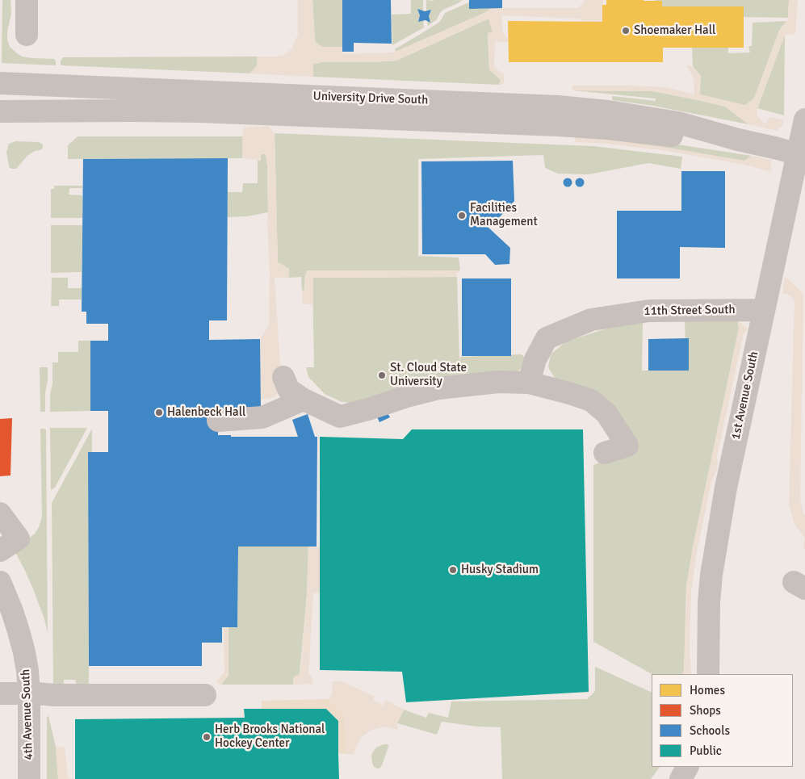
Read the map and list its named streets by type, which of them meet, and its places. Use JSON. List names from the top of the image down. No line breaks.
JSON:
{"streets":{"street":["University Drive South","11th Street South","1st Avenue South","4th Avenue South"]},"crossings":[["11th Street South","1st Avenue South"]],"places":["Shoemaker Hall","Facilities Management","St. Cloud State University","Halenbeck Hall","Husky Stadium","Herb Brooks National Hockey Center"],"legend":["Homes","Shops","Schools","Public"]}
